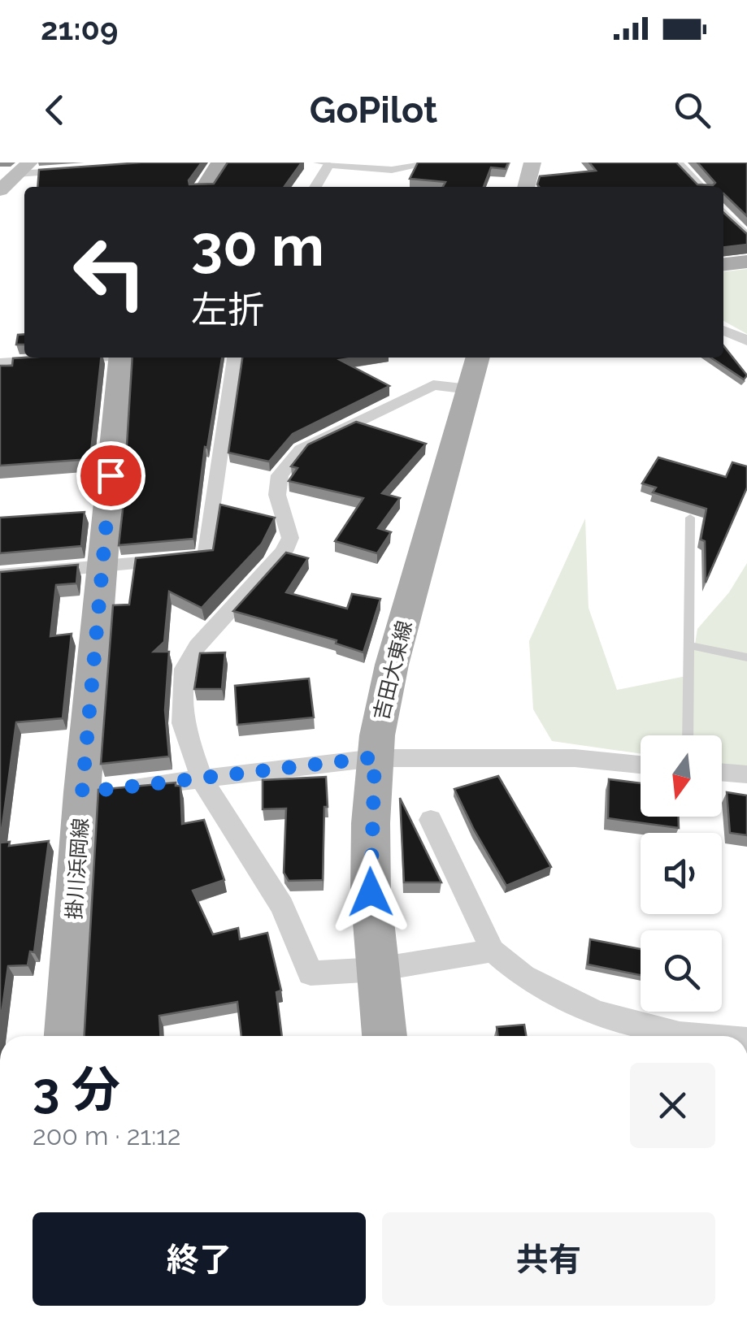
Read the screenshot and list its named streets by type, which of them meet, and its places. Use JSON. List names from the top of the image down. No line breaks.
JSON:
{"streets":{"main road":["吉田大東線","掛川浜岡線"]},"north":"bottom","page":{"status":"21:09","header":"GoPilot","turn":["30 m","左折"],"heading":["3 分","200 m · 21:12"],"buttons":["終了","共有"]}}
